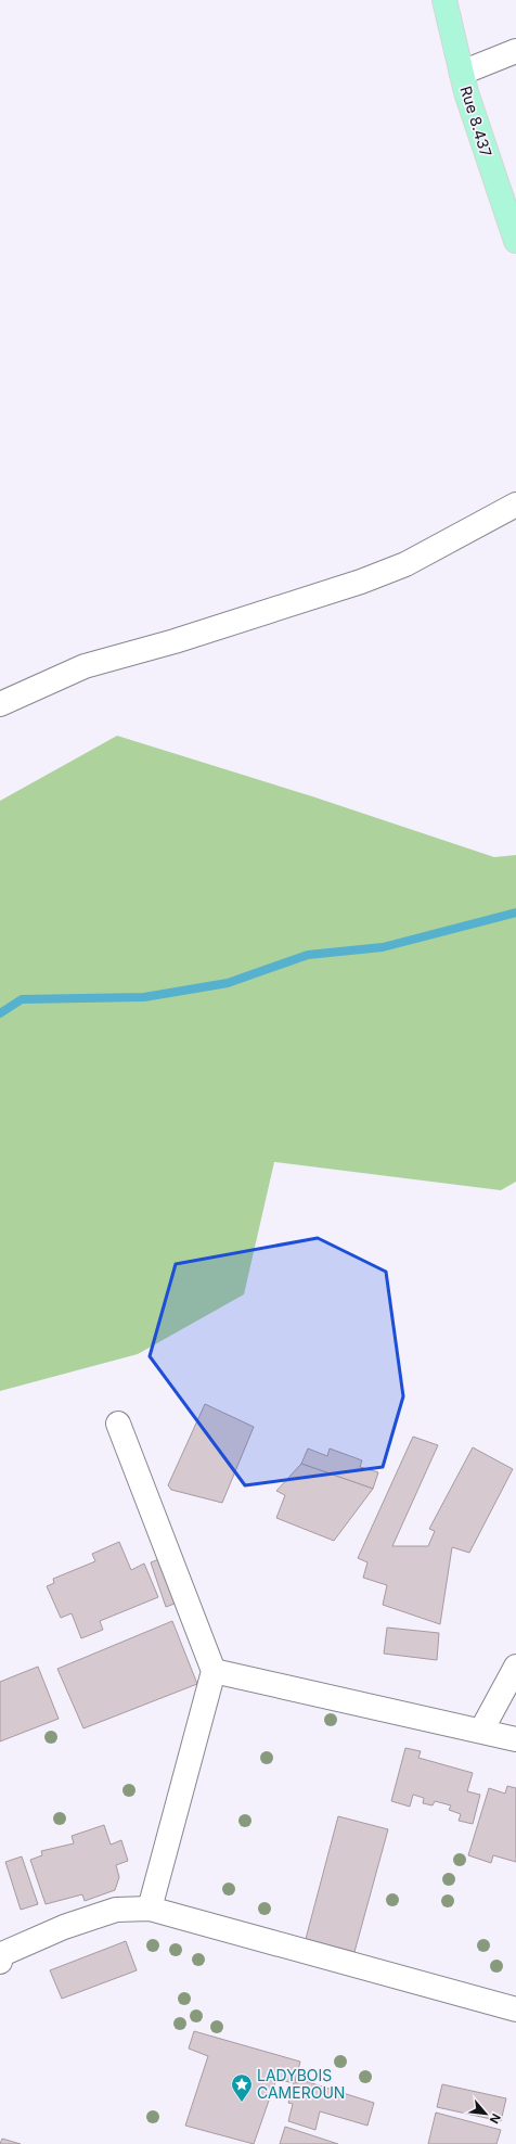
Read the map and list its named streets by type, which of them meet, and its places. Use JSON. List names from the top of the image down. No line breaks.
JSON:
{"streets":{"main road":["Rue 8.437"]},"places":{"place":["LADYBOIS CAMEROUN"]},"north":"bottom right"}
